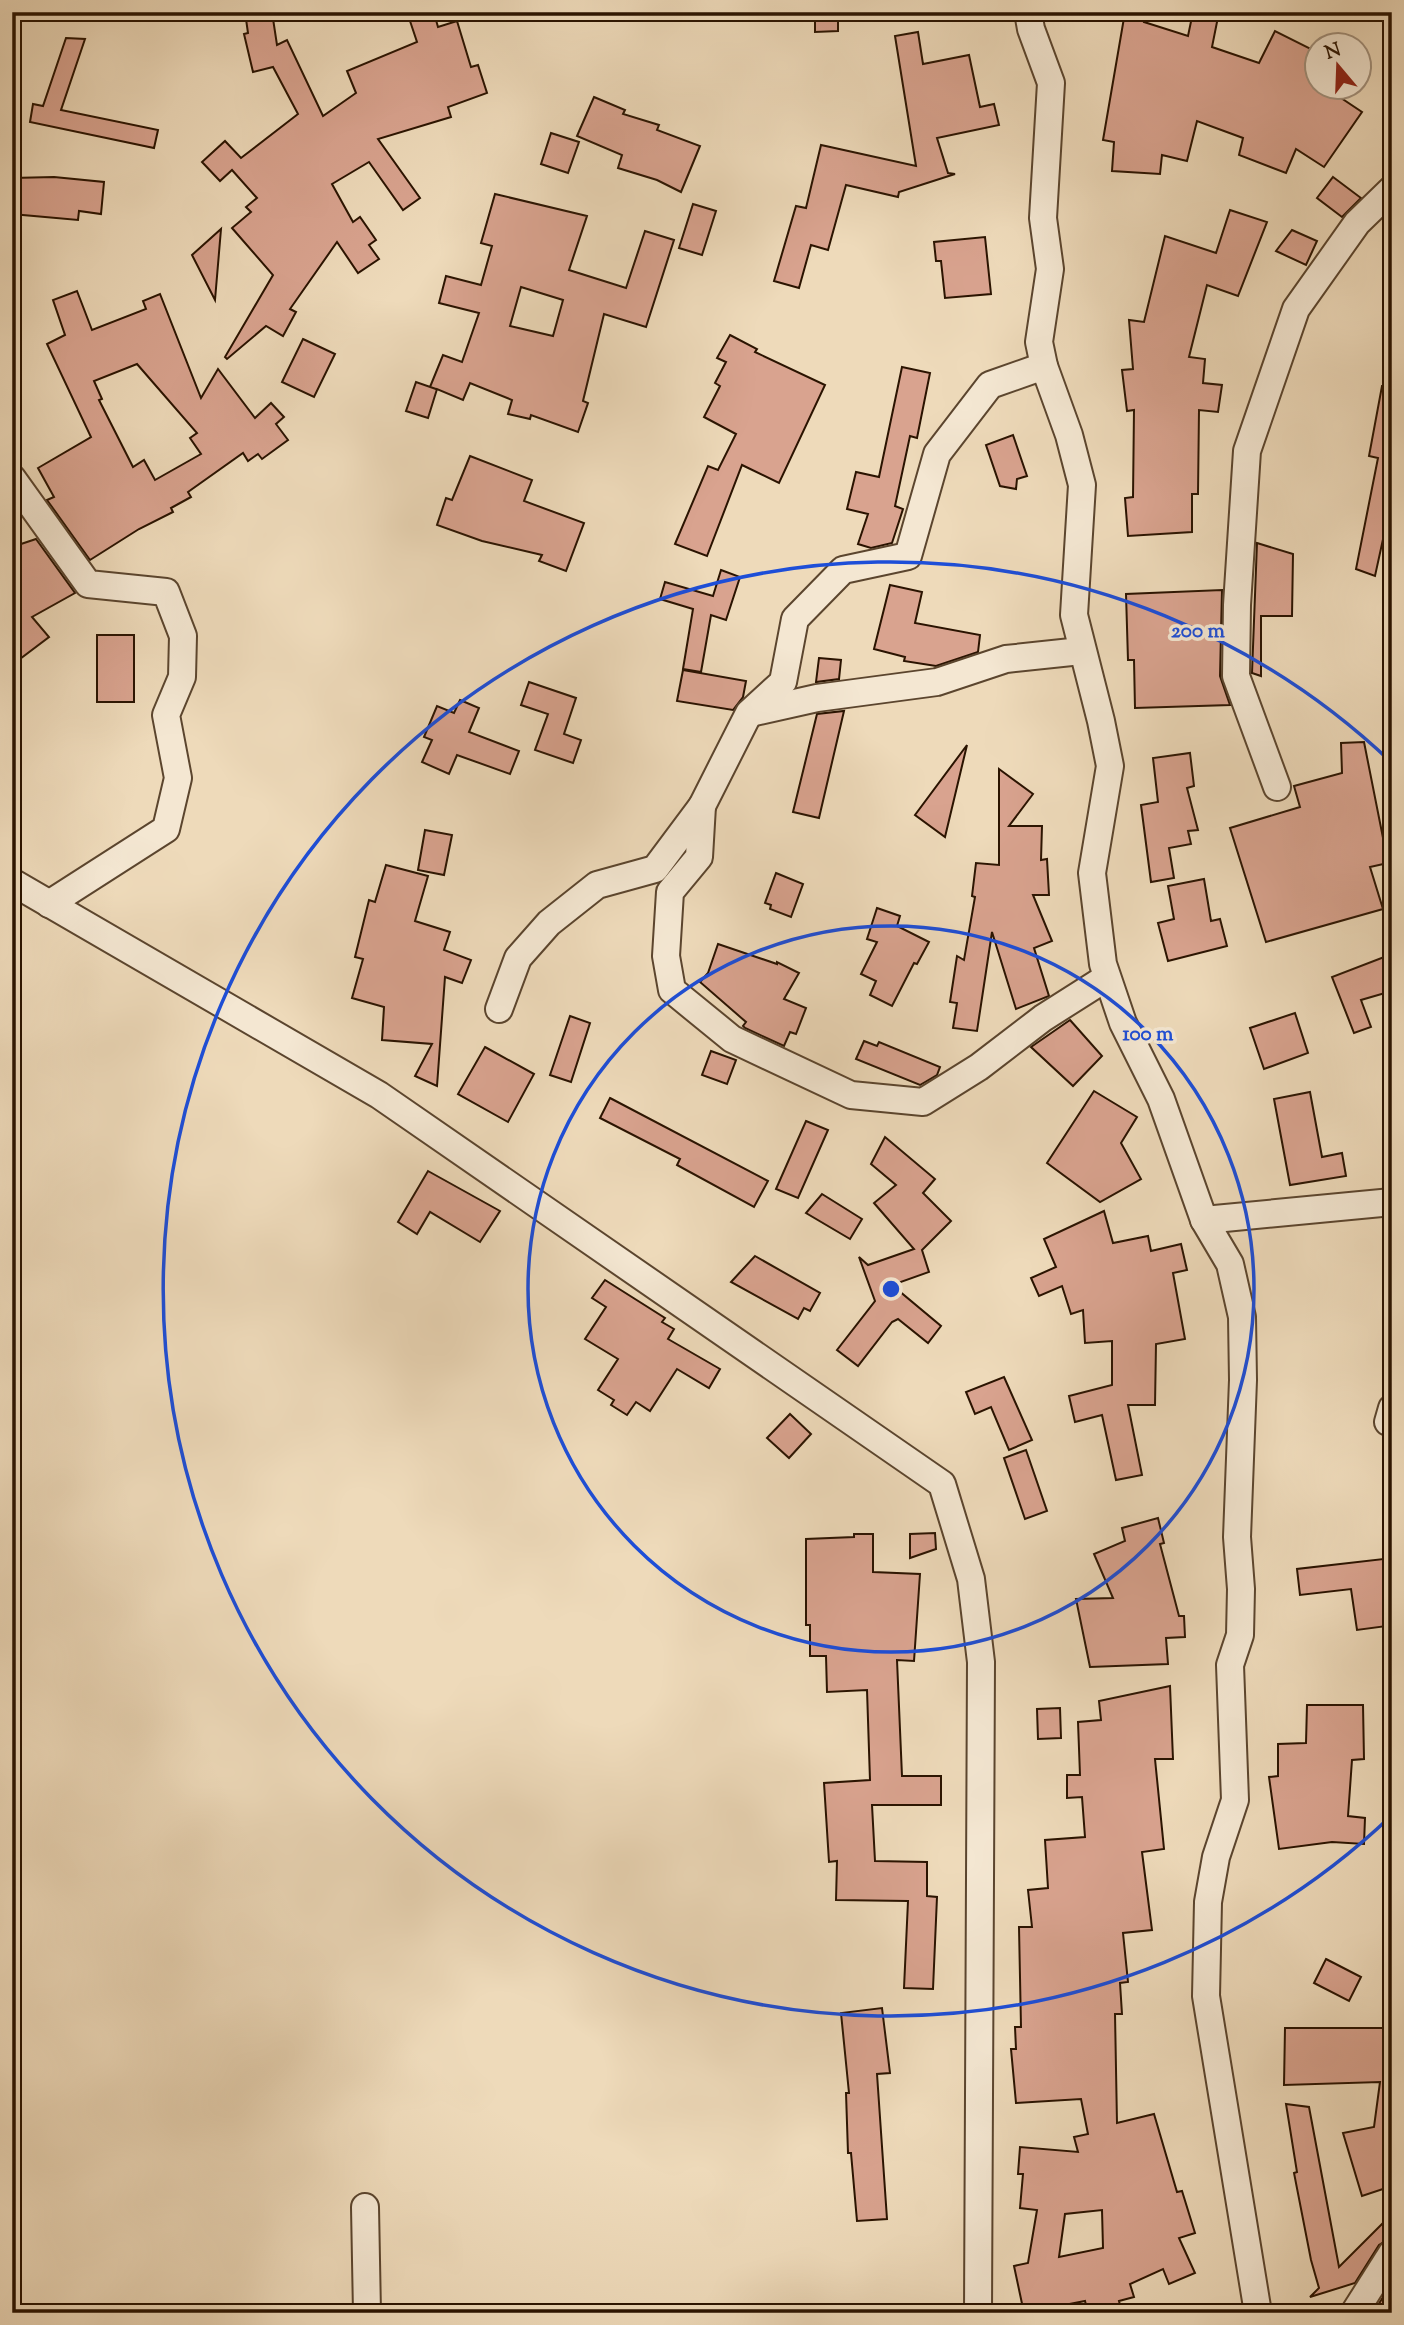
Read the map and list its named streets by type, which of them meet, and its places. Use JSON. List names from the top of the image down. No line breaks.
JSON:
{"north":"top","rings":["200 m","100 m"]}
